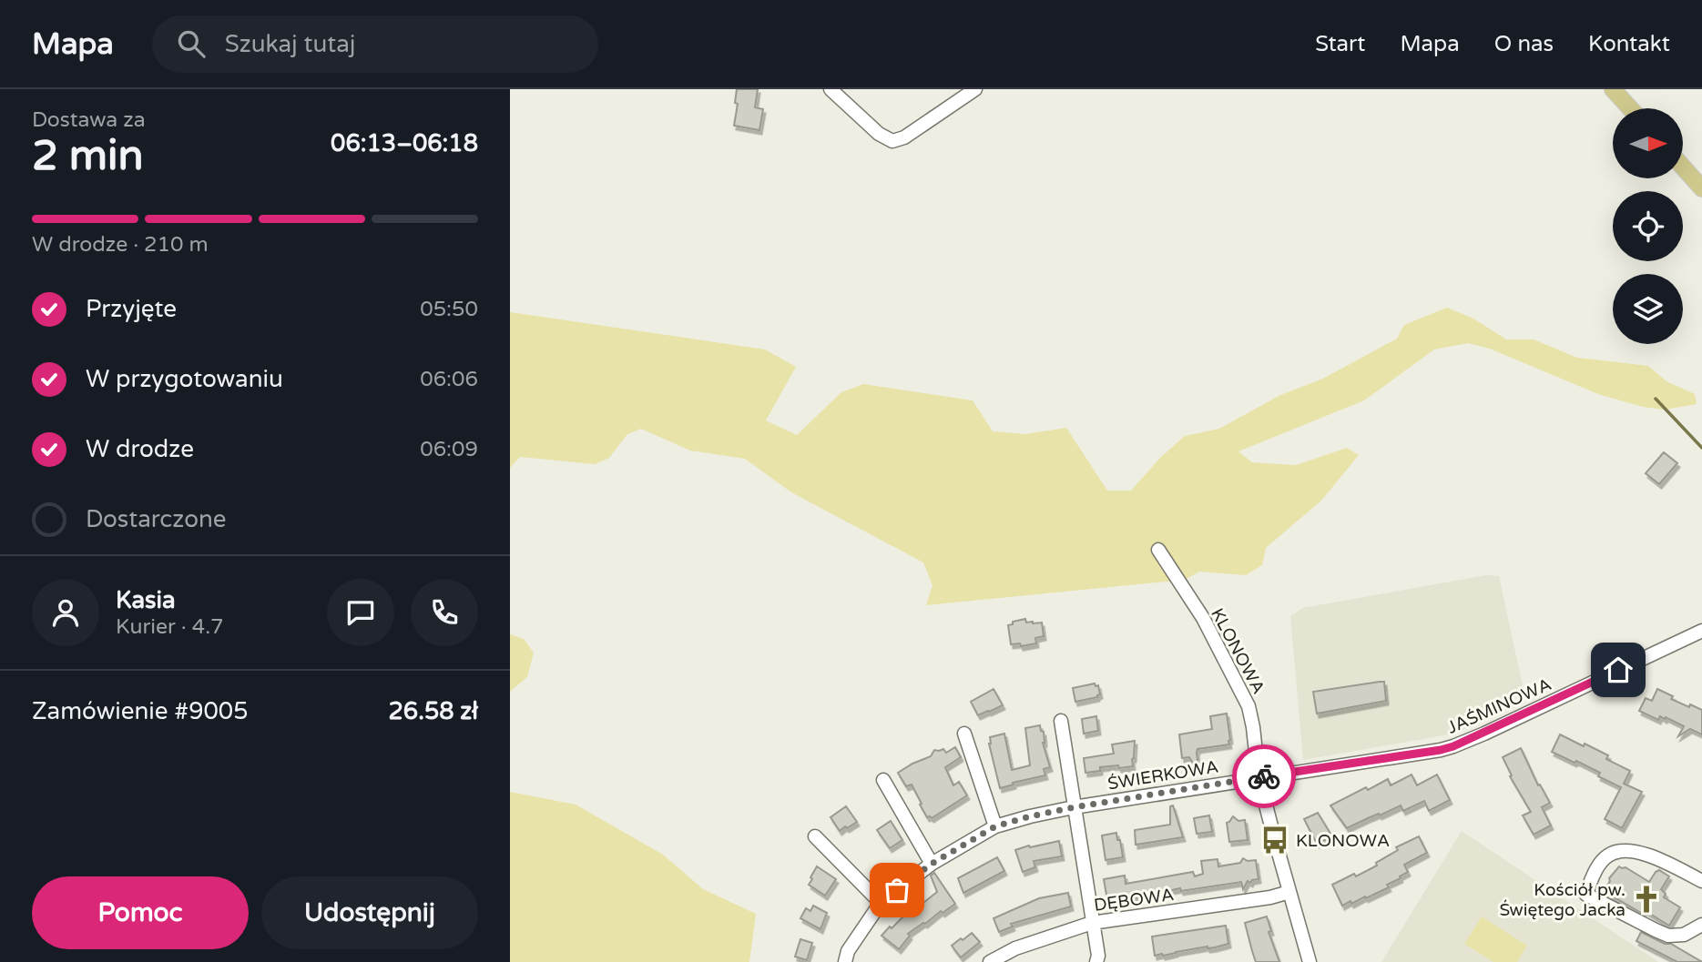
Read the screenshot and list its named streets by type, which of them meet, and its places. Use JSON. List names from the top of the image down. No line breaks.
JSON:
{"streets":{"street":["KLONOWA","JAŚMINOWA","ŚWIERKOWA","DĘBOWA"]},"crossings":[["KLONOWA","JAŚMINOWA"],["KLONOWA","ŚWIERKOWA"],["KLONOWA","DĘBOWA"],["JAŚMINOWA","ŚWIERKOWA"]],"places":{"bus stop":["KLONOWA"],"church":["Kościół pw. Świętego Jacka"]},"north":"right","page":{"header":"Mapa","search":"Szukaj tutaj","nav":["Start","Mapa","O nas","Kontakt"],"heading":["2 min","Dostawa za","06:13–06:18"],"panel":["Kasia","Kurier · 4.7","Zamówienie #9005","26.58 zł"],"bar":"W drodze · 210 m","list":[["Przyjęte","05:50"],["W przygotowaniu","06:06"],["W drodze","06:09"],"Dostarczone"],"buttons":["Pomoc","Udostępnij"]}}
